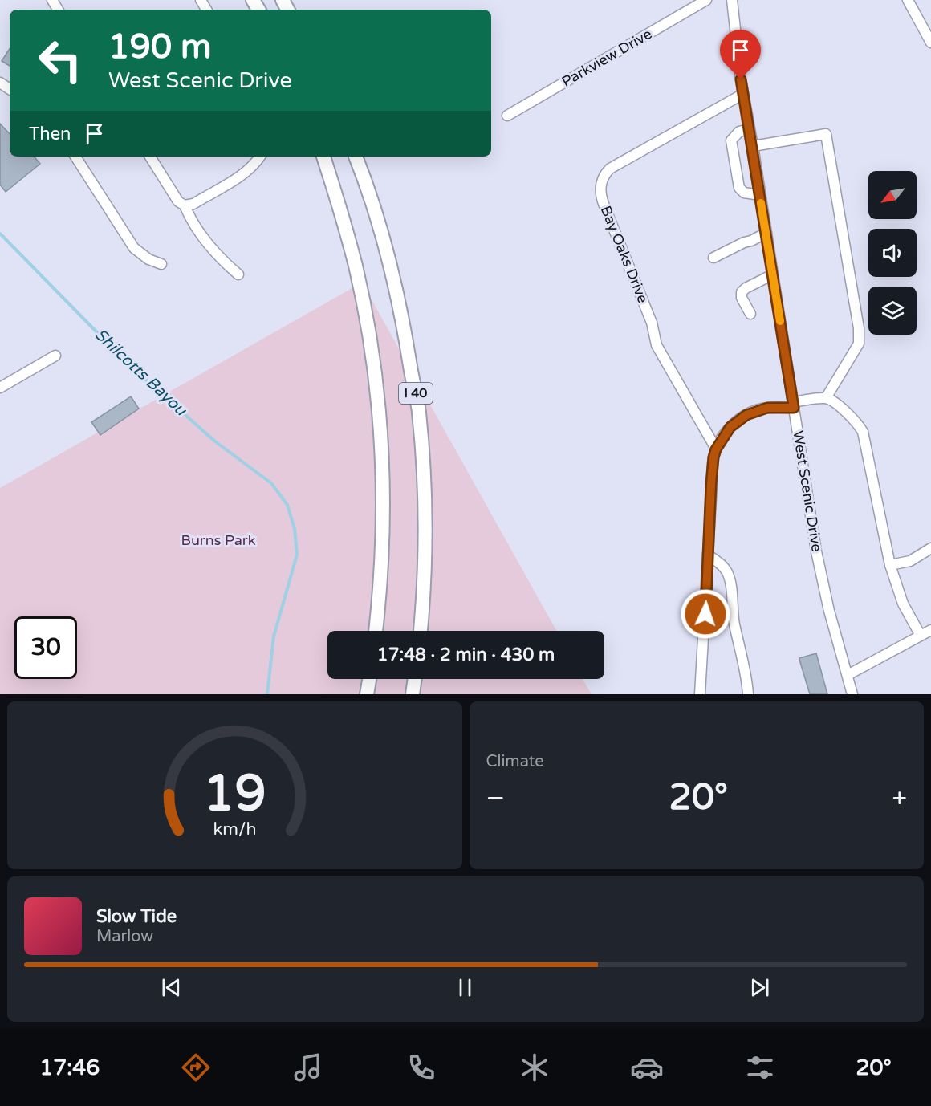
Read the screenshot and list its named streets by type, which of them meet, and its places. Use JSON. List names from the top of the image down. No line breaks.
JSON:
{"streets":{"highway":["I 40"],"street":["Parkview Drive","Bay Oaks Drive","West Scenic Drive"]},"crossings":[["Bay Oaks Drive","West Scenic Drive"]],"water":["Shilcotts Bayou"],"parks":["Burns Park"],"north":"bottom left","page":{"turn":["190 m","West Scenic Drive"],"then":"Then","limit":"30","trip":"17:48 · 2 min · 430 m","tile":"Climate","heat":["−","20°","+"],"song":["Slow Tide","Marlow"],"tabs":["17:46","20°"],"gauge":["19","km/h"]}}
